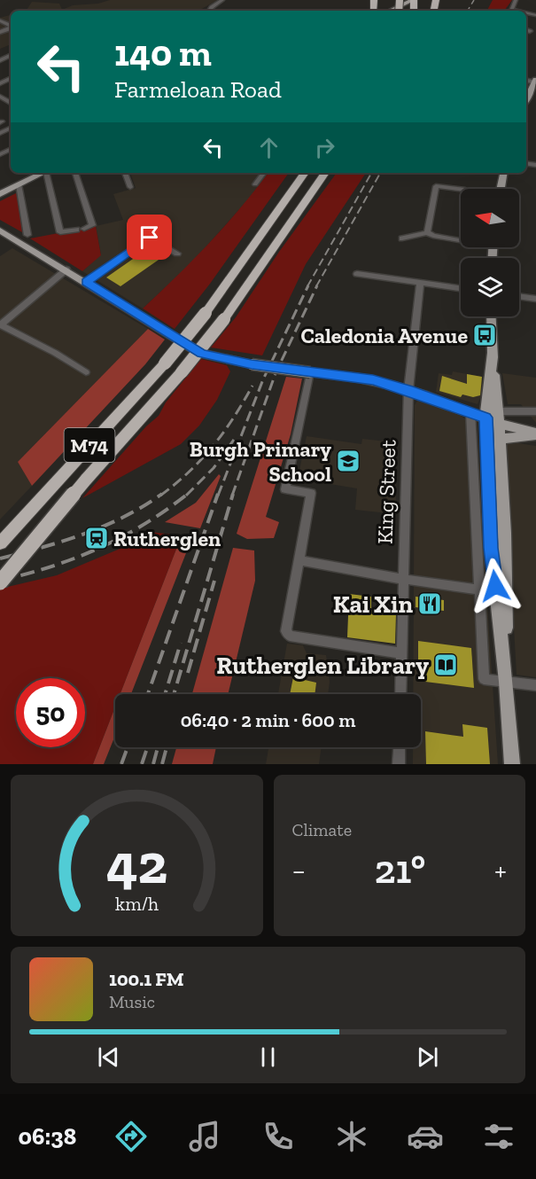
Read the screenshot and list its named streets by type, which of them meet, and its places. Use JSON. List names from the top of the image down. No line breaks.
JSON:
{"streets":{"highway":["M74"],"street":["King Street"]},"places":{"bus stop":["Caledonia Avenue"],"school or university":["Burgh Primary School"],"station":["Rutherglen"],"restaurant":["Kai Xin"],"library":["Rutherglen Library"]},"north":"left","page":{"turn":["140 m","Farmeloan Road"],"limit":"50","trip":"06:40 · 2 min · 600 m","tile":"Climate","heat":["−","21°","+"],"song":["100.1 FM","Music"],"tabs":"06:38","gauge":["42","km/h"]}}
